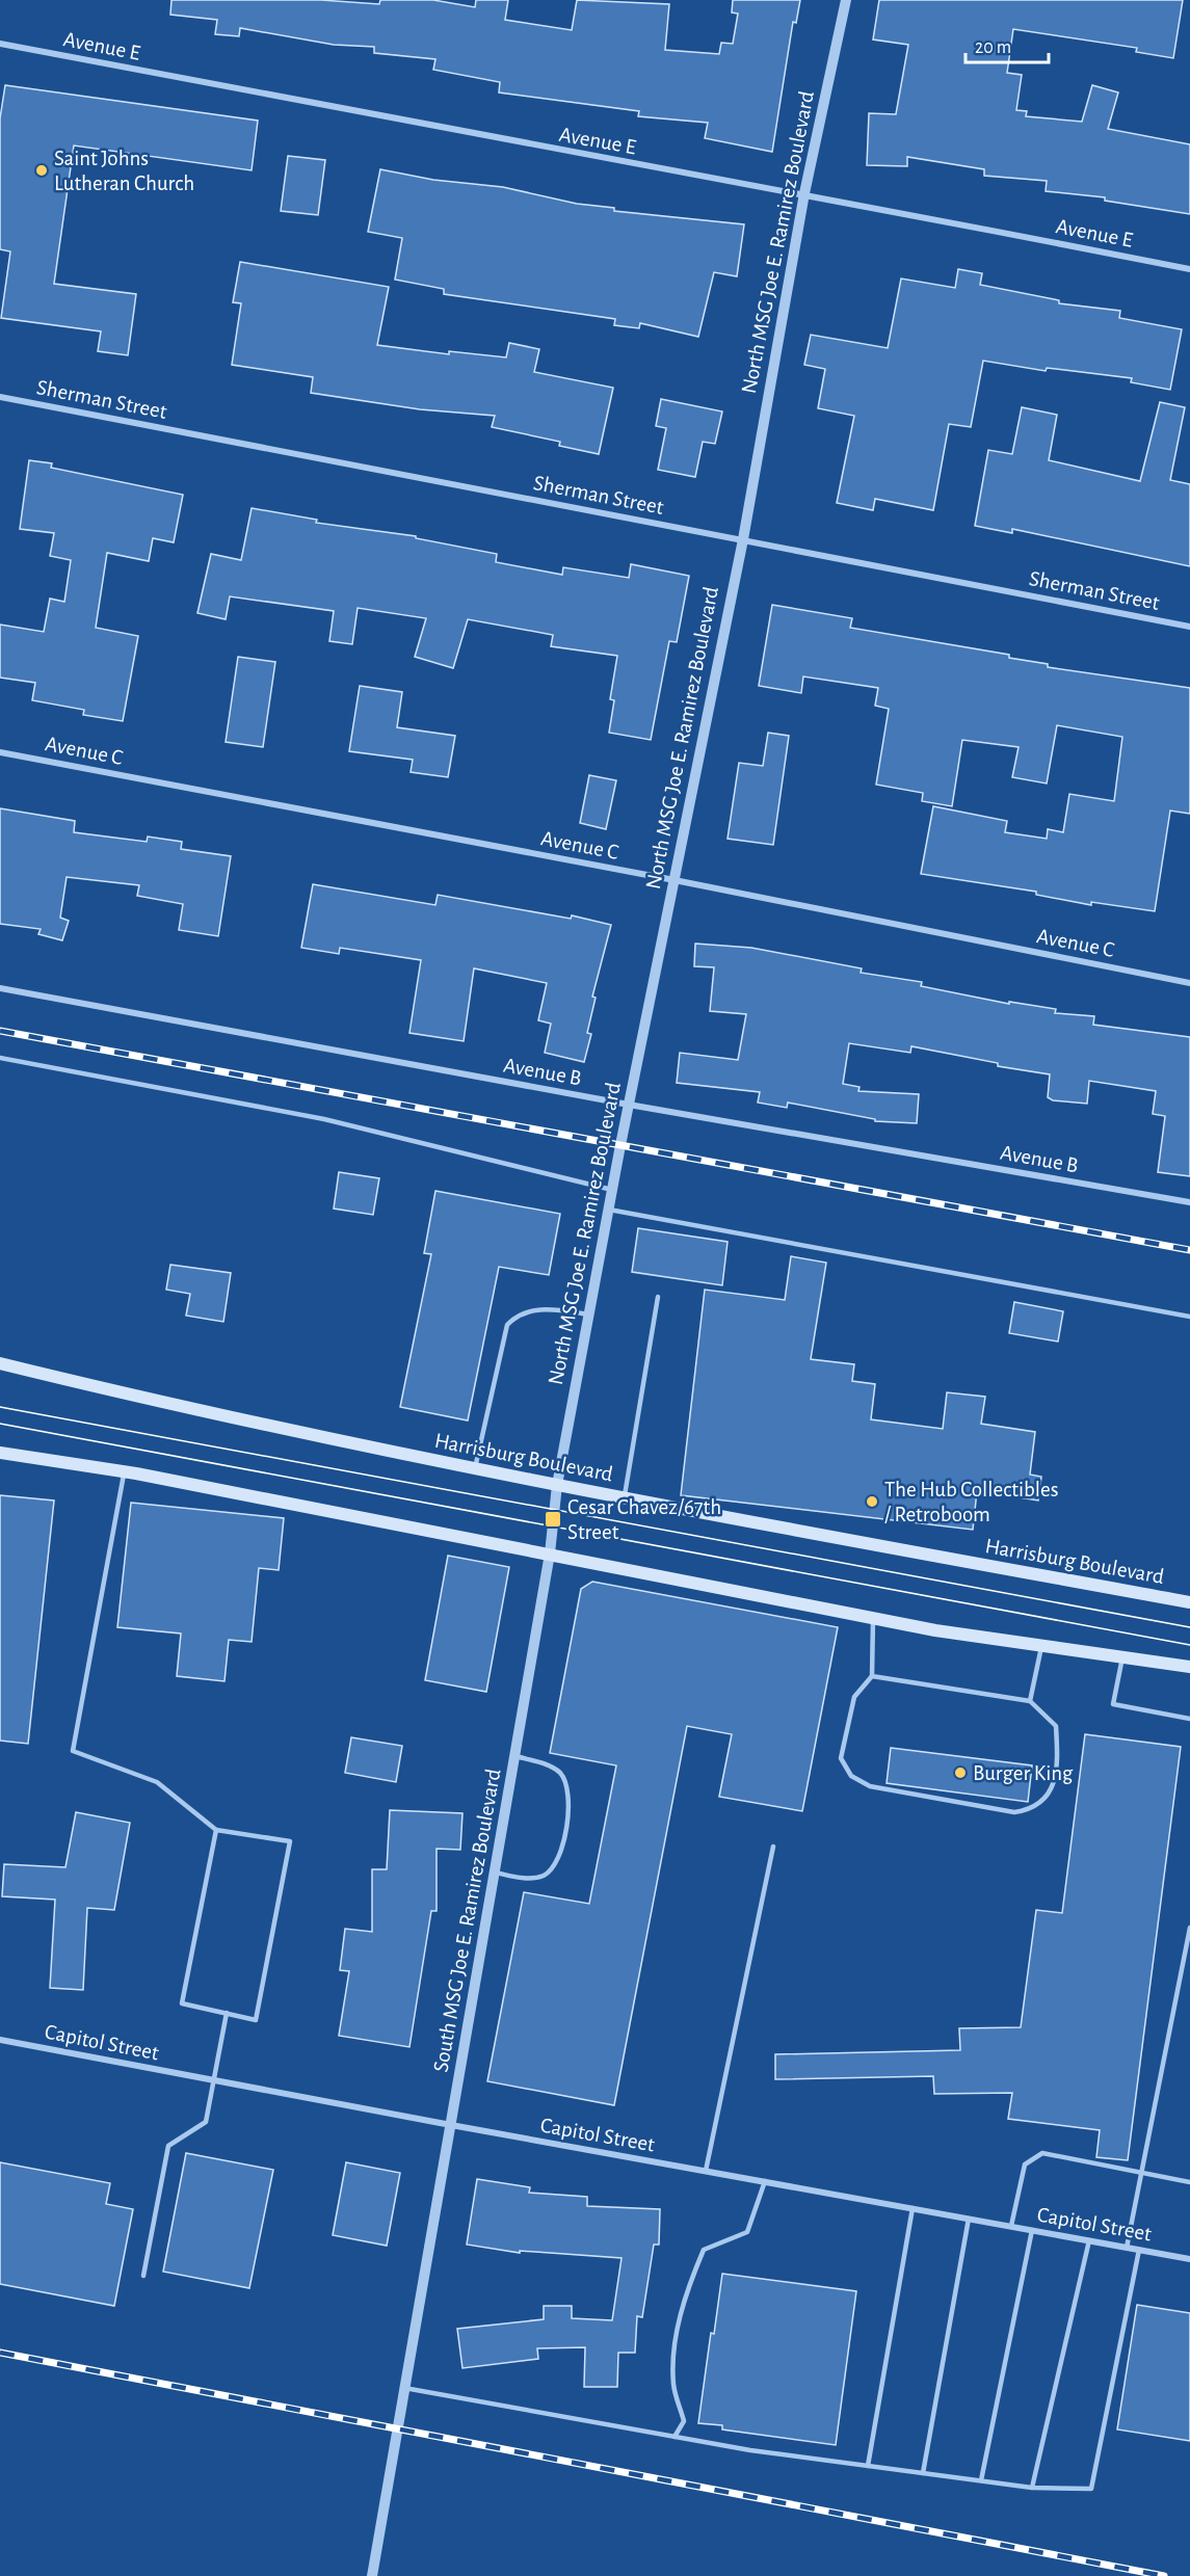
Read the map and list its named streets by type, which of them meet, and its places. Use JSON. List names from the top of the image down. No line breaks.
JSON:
{"streets":{"main road":["Harrisburg Boulevard"],"street":["Avenue E","North MSG Joe E. Ramirez Boulevard","Sherman Street","Avenue C","Avenue B","South MSG Joe E. Ramirez Boulevard","Capitol Street"]},"crossings":[["Avenue E","North MSG Joe E. Ramirez Boulevard"],["North MSG Joe E. Ramirez Boulevard","Sherman Street"],["North MSG Joe E. Ramirez Boulevard","Avenue C"],["North MSG Joe E. Ramirez Boulevard","Avenue B"],["North MSG Joe E. Ramirez Boulevard","Harrisburg Boulevard"],["North MSG Joe E. Ramirez Boulevard","South MSG Joe E. Ramirez Boulevard"],["Harrisburg Boulevard","South MSG Joe E. Ramirez Boulevard"],["South MSG Joe E. Ramirez Boulevard","Capitol Street"]],"places":{"other":["Saint Johns Lutheran Church","The Hub Collectibles / Retroboom","Burger King"],"transit":["Cesar Chavez/67th Street"]},"scale_bar":"20 m"}
